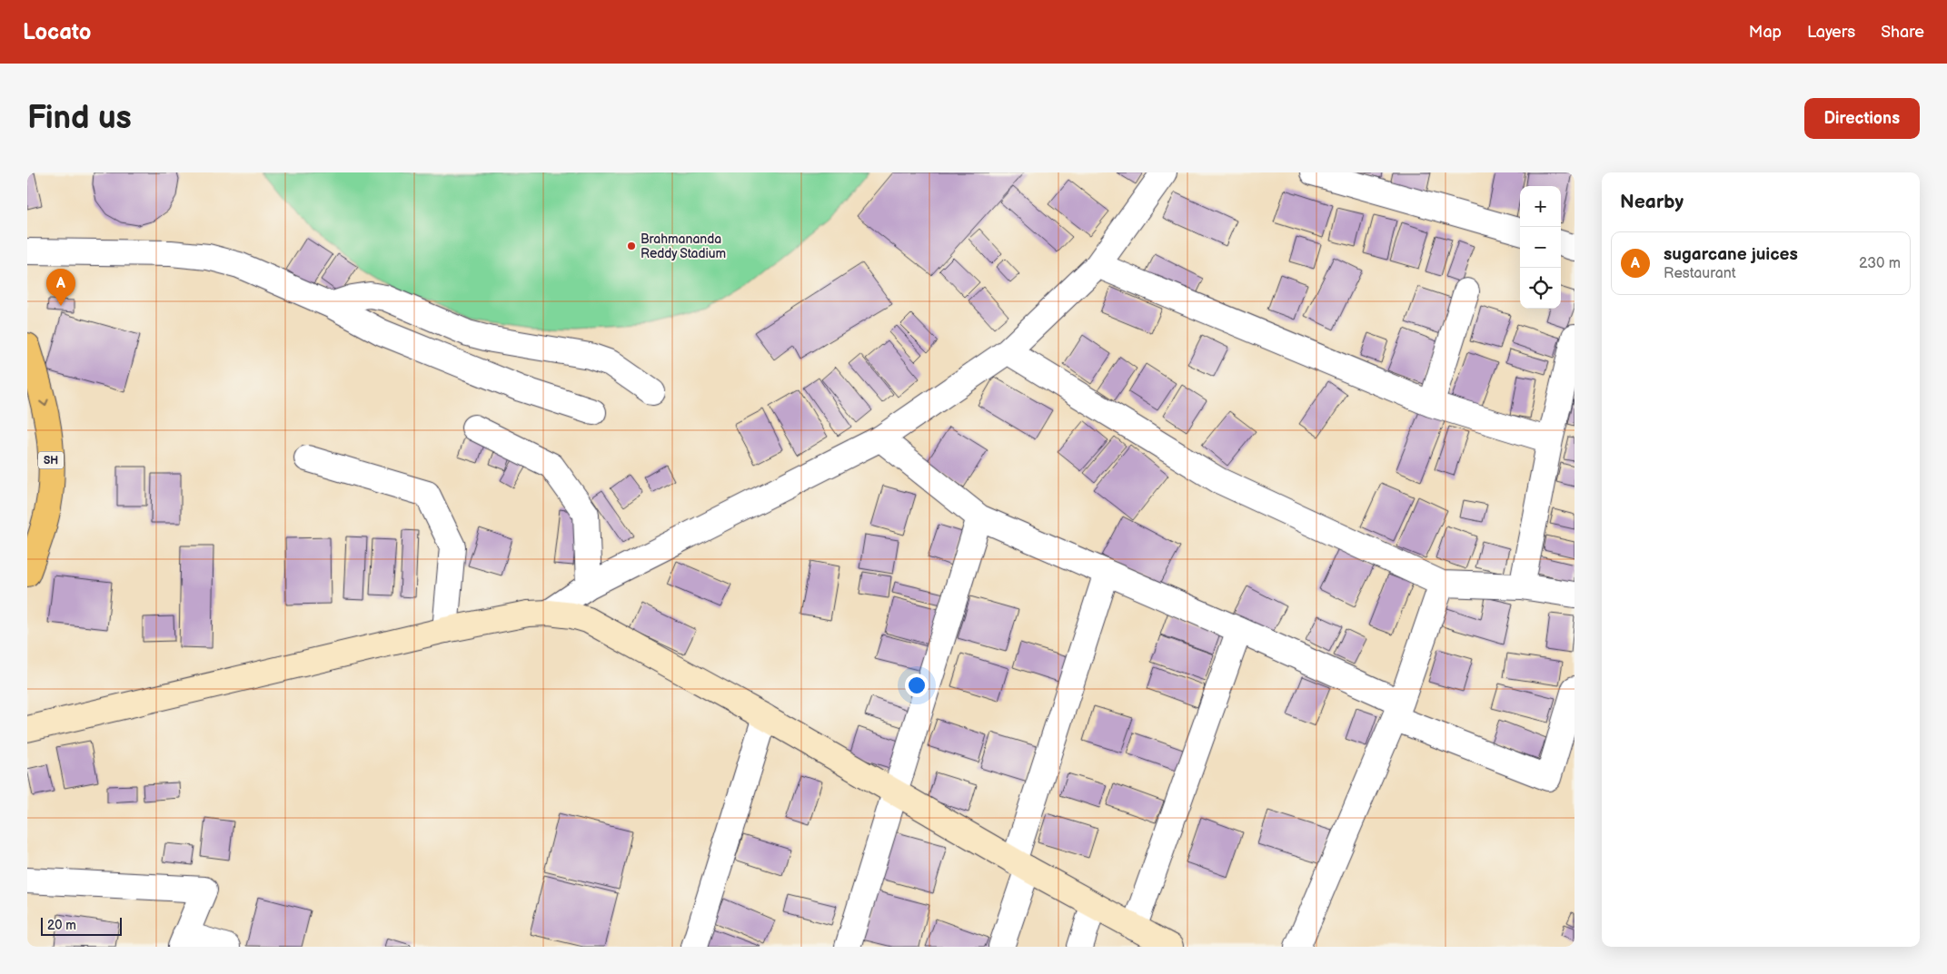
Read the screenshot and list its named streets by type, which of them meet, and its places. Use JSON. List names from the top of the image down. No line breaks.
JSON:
{"streets":{"main road":["SH"]},"places":["Brahmananda Reddy Stadium"],"scale_bar":"20 m","page":{"header":"Locato","nav":["Map","Layers","Share"],"buttons":"Directions","title":"Find us","heading":"Nearby","map_buttons":["+","−"],"list":[{"mark":"A","name":"sugarcane juices","note":"Restaurant","value":"230 m"}],"pins":"A","scale":"20 m"}}
